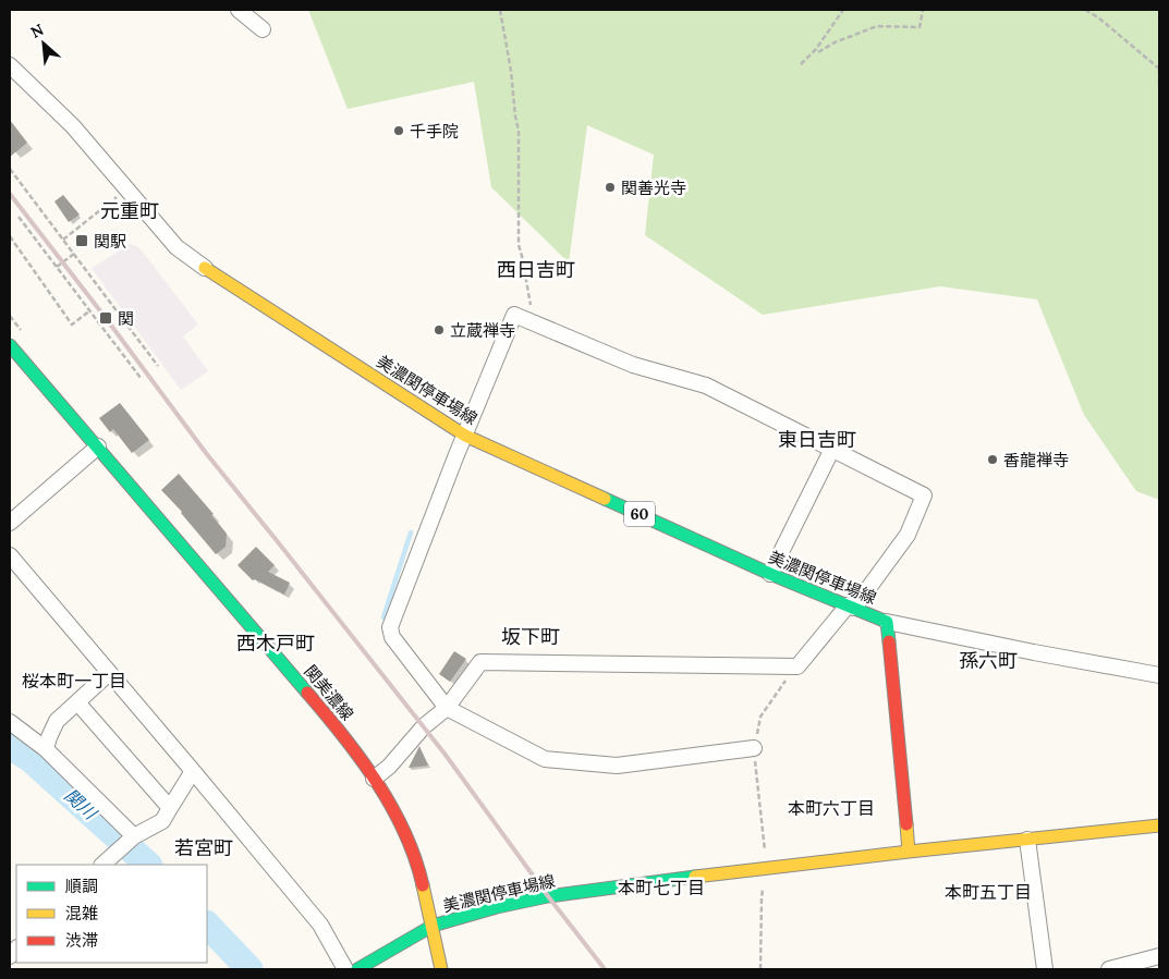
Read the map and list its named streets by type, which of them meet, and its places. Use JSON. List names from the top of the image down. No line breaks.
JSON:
{"streets":{"main road":["美濃関停車場線","60","関美濃線"]},"crossings":[["美濃関停車場線","関美濃線"]],"districts":["元重町","西日吉町","東日吉町","坂下町","西木戸町","孫六町","桜本町一丁目","本町六丁目","若宮町","本町七丁目","本町五丁目"],"water":["関川"],"places":{"other":["千手院","関善光寺","立蔵禅寺","香龍禅寺"],"transit":["関駅","関"]},"legend":["順調","混雑","渋滞"],"north":"top left"}
